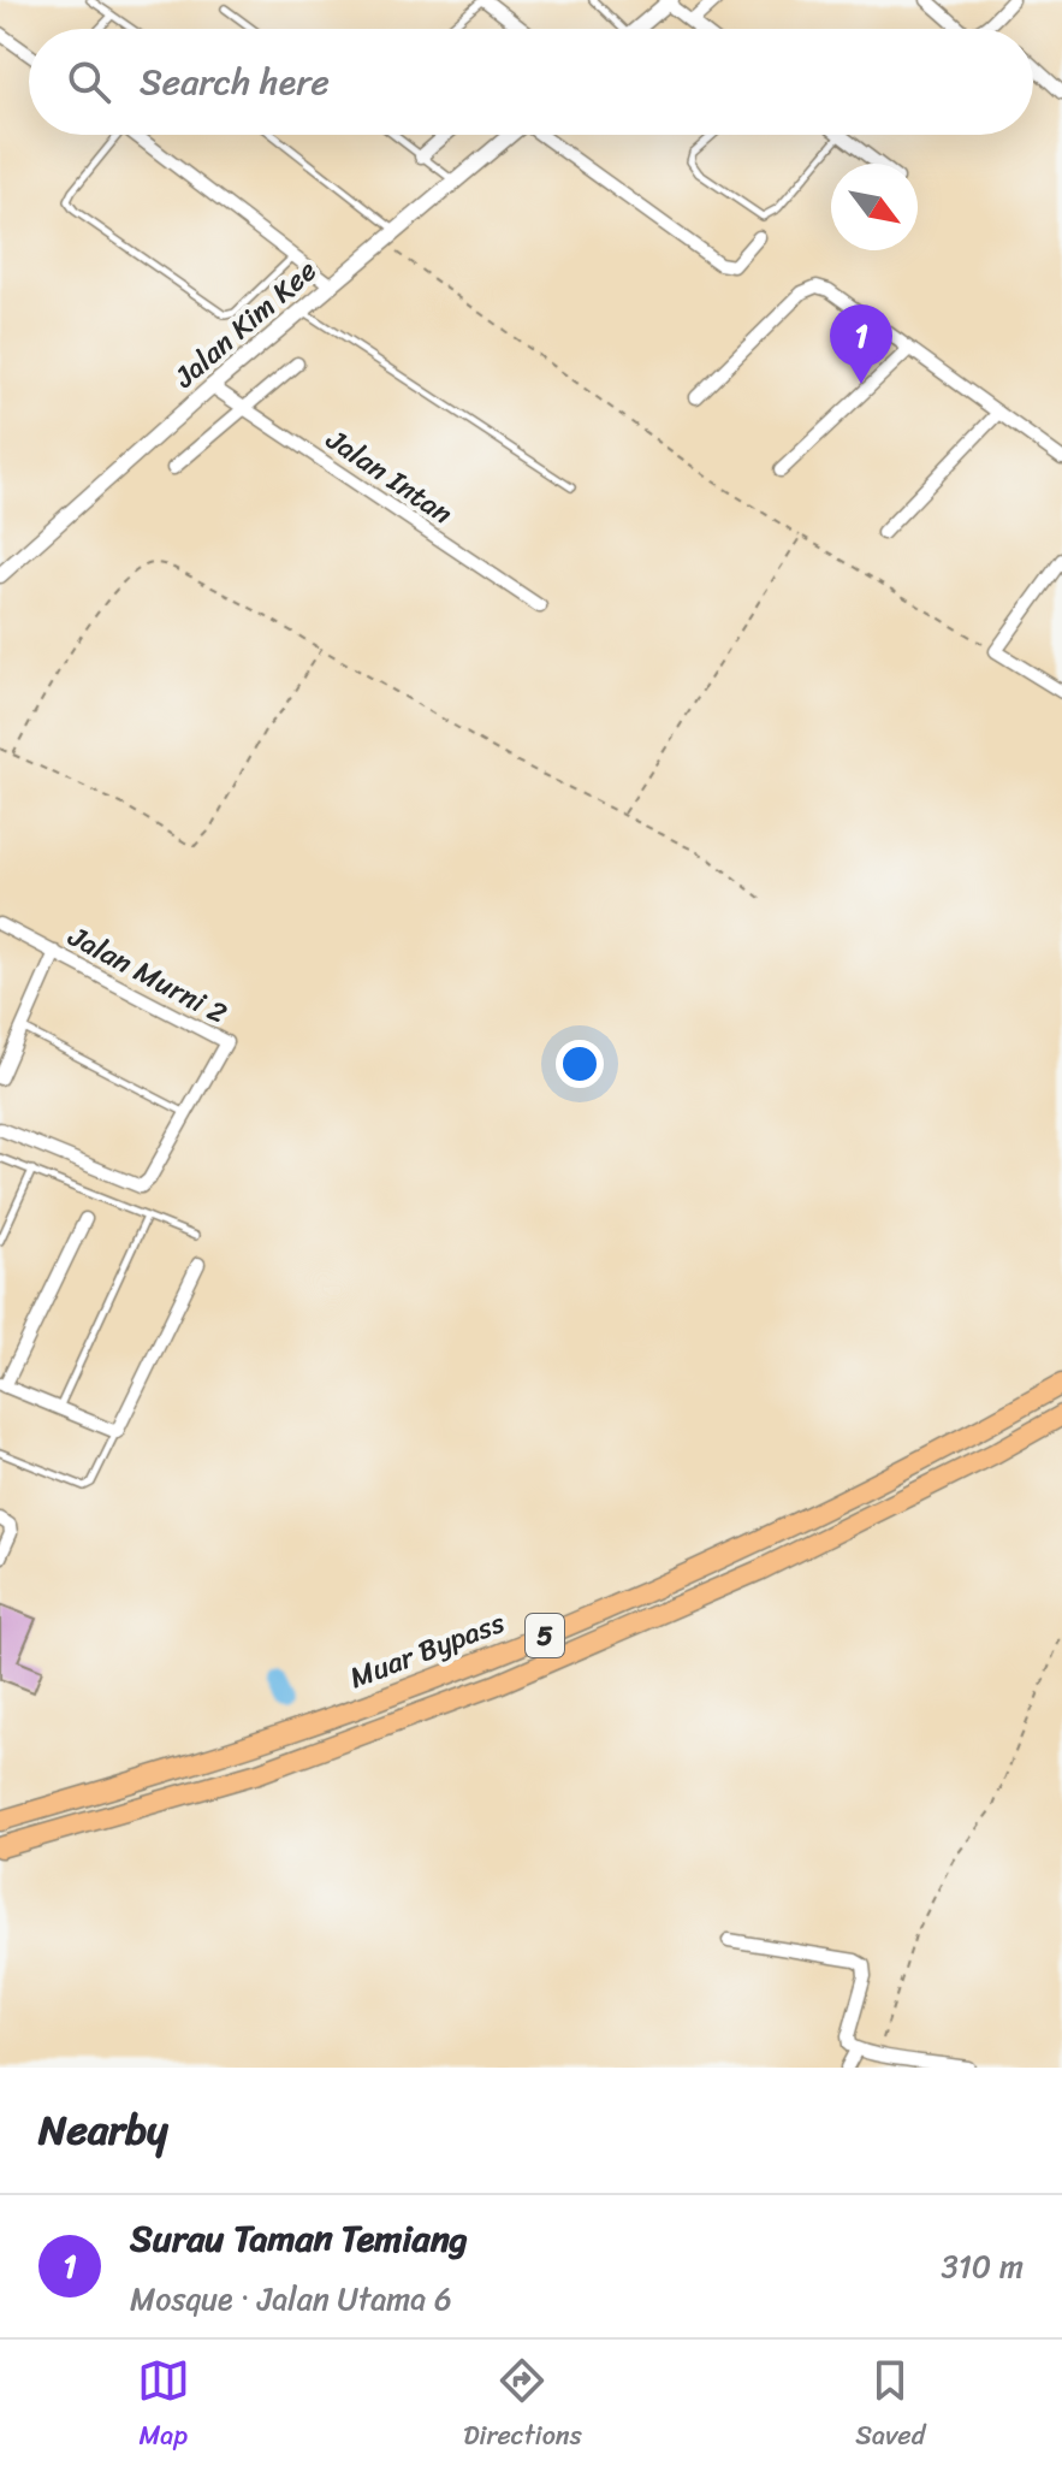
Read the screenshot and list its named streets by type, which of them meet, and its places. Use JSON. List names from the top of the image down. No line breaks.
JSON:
{"streets":{"highway":["5","Muar Bypass"],"street":["Jalan Kim Kee","Jalan Intan","Jalan Murni 2"]},"crossings":[["Jalan Kim Kee","Jalan Intan"]],"north":"bottom right","page":{"search":"Search here","pins":"1","heading":"Nearby","list":[{"mark":"1","name":"Surau Taman Temiang","note":"Mosque · Jalan Utama 6","value":"310 m"}],"nav":["Map","Directions","Saved"]}}
